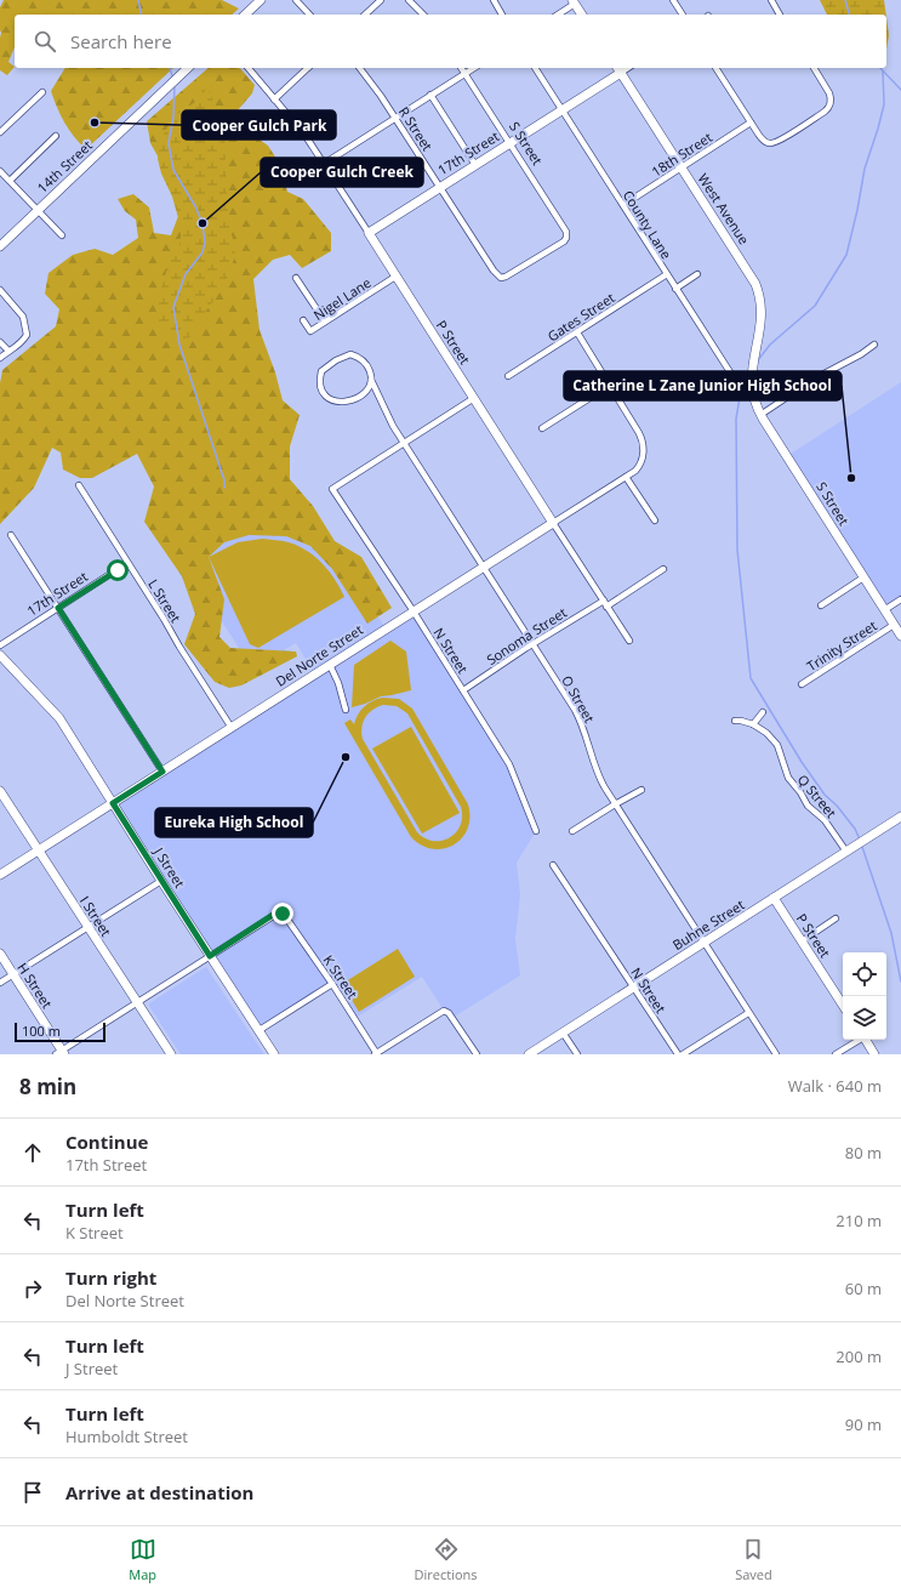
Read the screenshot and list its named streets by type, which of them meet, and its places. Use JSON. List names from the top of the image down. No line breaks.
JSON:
{"streets":{"street":["R Street","S Street","17th Street","18th Street","14th Street","West Avenue","County Lane","Nigel Lane","Gates Street","P Street","L Street","Sonoma Street","Trinity Street","N Street","Del Norte Street","O Street","Q Street","J Street","I Street","Buhne Street","K Street","H Street"]},"crossings":[["R Street","S Street"],["R Street","17th Street"],["S Street","17th Street"],["S Street","West Avenue"],["S Street","County Lane"],["S Street","Trinity Street"],["17th Street","West Avenue"],["17th Street","County Lane"],["17th Street","P Street"],["17th Street","L Street"],["18th Street","West Avenue"],["18th Street","County Lane"],["West Avenue","County Lane"],["County Lane","Gates Street"],["Nigel Lane","P Street"],["P Street","Sonoma Street"],["P Street","Del Norte Street"],["P Street","Buhne Street"],["L Street","Del Norte Street"],["Sonoma Street","N Street"],["Sonoma Street","O Street"],["N Street","Del Norte Street"],["N Street","O Street"],["N Street","Buhne Street"],["Del Norte Street","O Street"],["Del Norte Street","J Street"],["Del Norte Street","I Street"],["O Street","Buhne Street"],["Q Street","Buhne Street"],["J Street","K Street"]],"places":["Cooper Gulch Park","Cooper Gulch Creek","Catherine L Zane Junior High School","Eureka High School"],"scale_bar":"100 m","page":{"search":"Search here","scale":"100 m","heading":["8 min","Walk · 640 m"],"list":[["Continue","17th Street","80 m"],["Turn left","K Street","210 m"],["Turn right","Del Norte Street","60 m"],["Turn left","J Street","200 m"],["Turn left","Humboldt Street","90 m"],"Arrive at destination"],"nav":["Map","Directions","Saved"]}}
